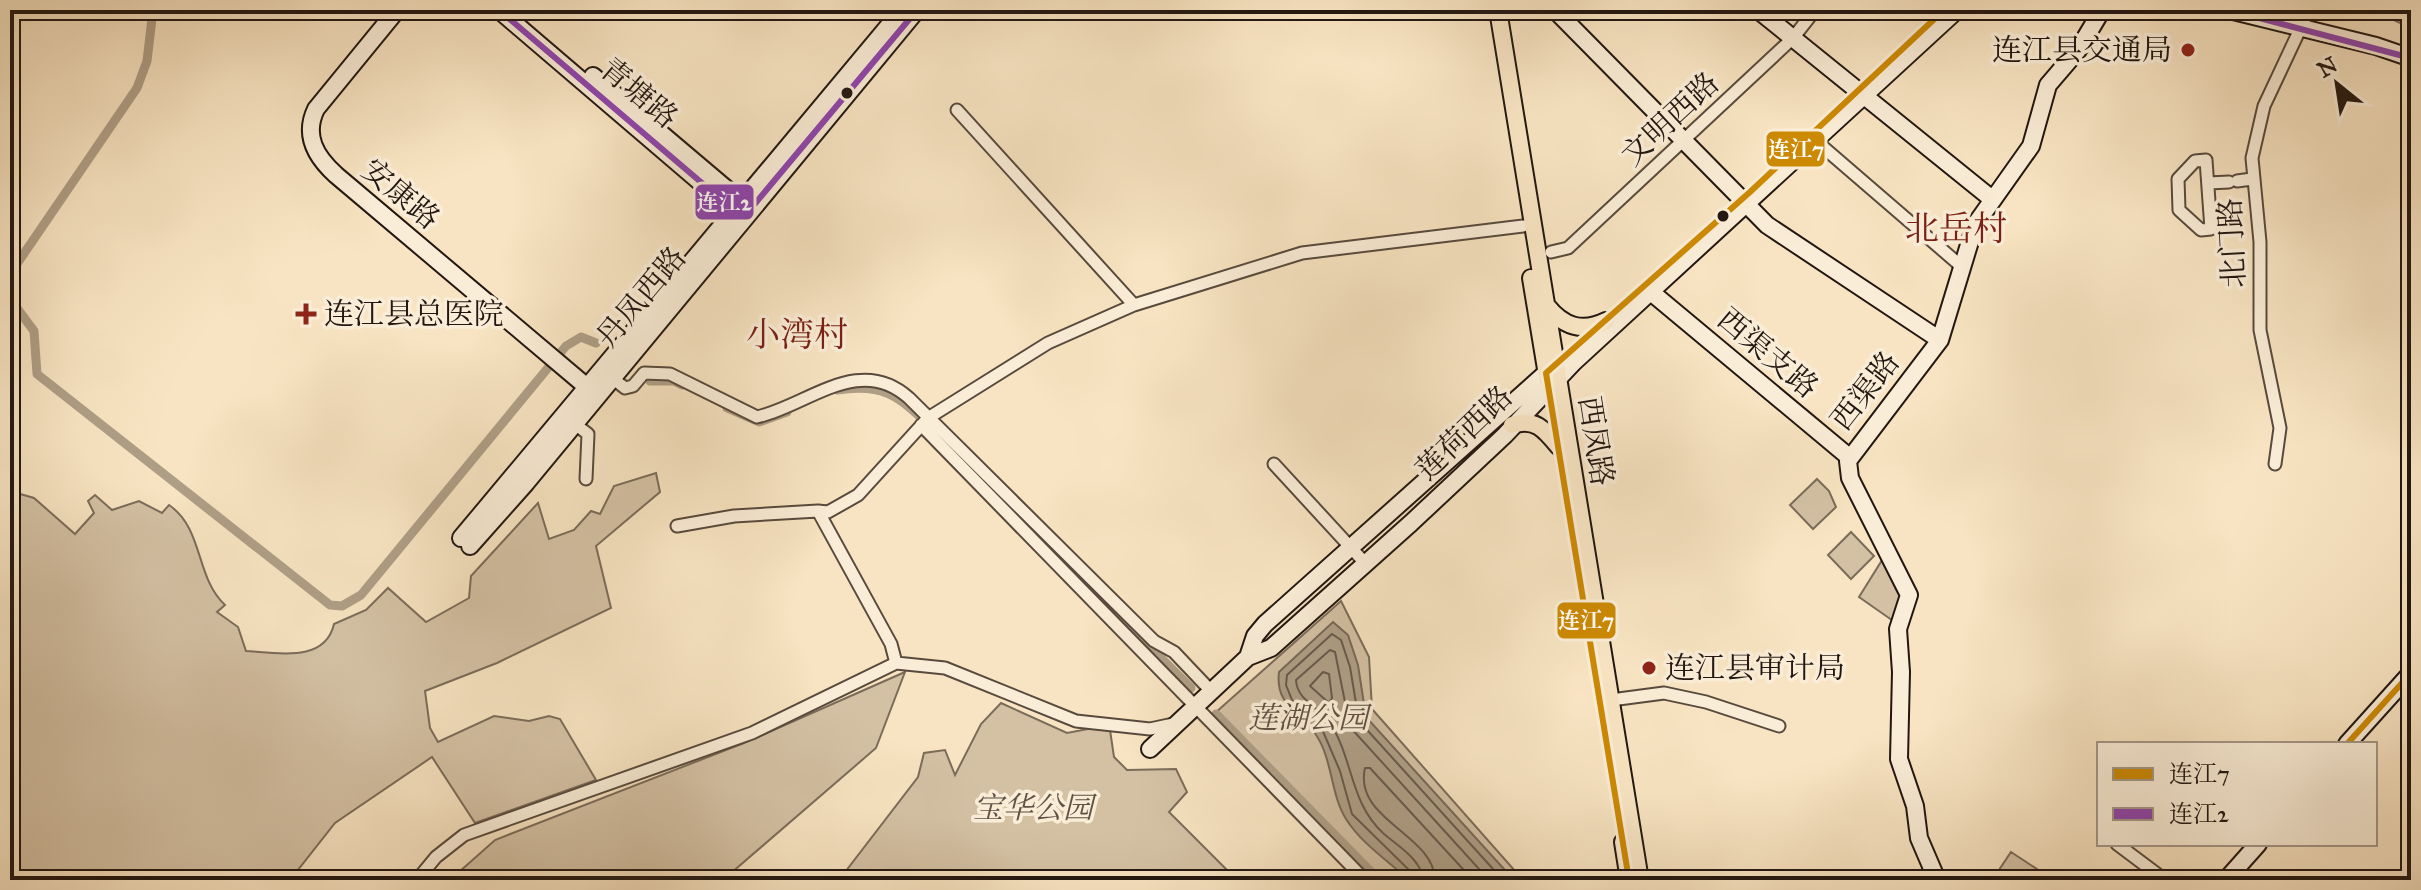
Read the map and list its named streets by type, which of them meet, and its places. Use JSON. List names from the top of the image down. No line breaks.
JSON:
{"streets":{"main road":["青塘路","安康路","丹凤西路","西渠支路","西渠路","莲荷西路","西凤路"],"street":["文明西路","北门路"]},"crossings":[["青塘路","丹凤西路"],["安康路","丹凤西路"],["西渠支路","西渠路"],["西渠支路","莲荷西路"],["莲荷西路","西凤路"]],"districts":["北岳村","小湾村"],"parks":["莲湖公园","宝华公园"],"places":{"other":["连江县交通局","连江县审计局"],"health":["连江县总医院"]},"lines":["transit line 连江7","transit line 连江2"],"legend":["连江7","连江2"],"north":"top left"}
